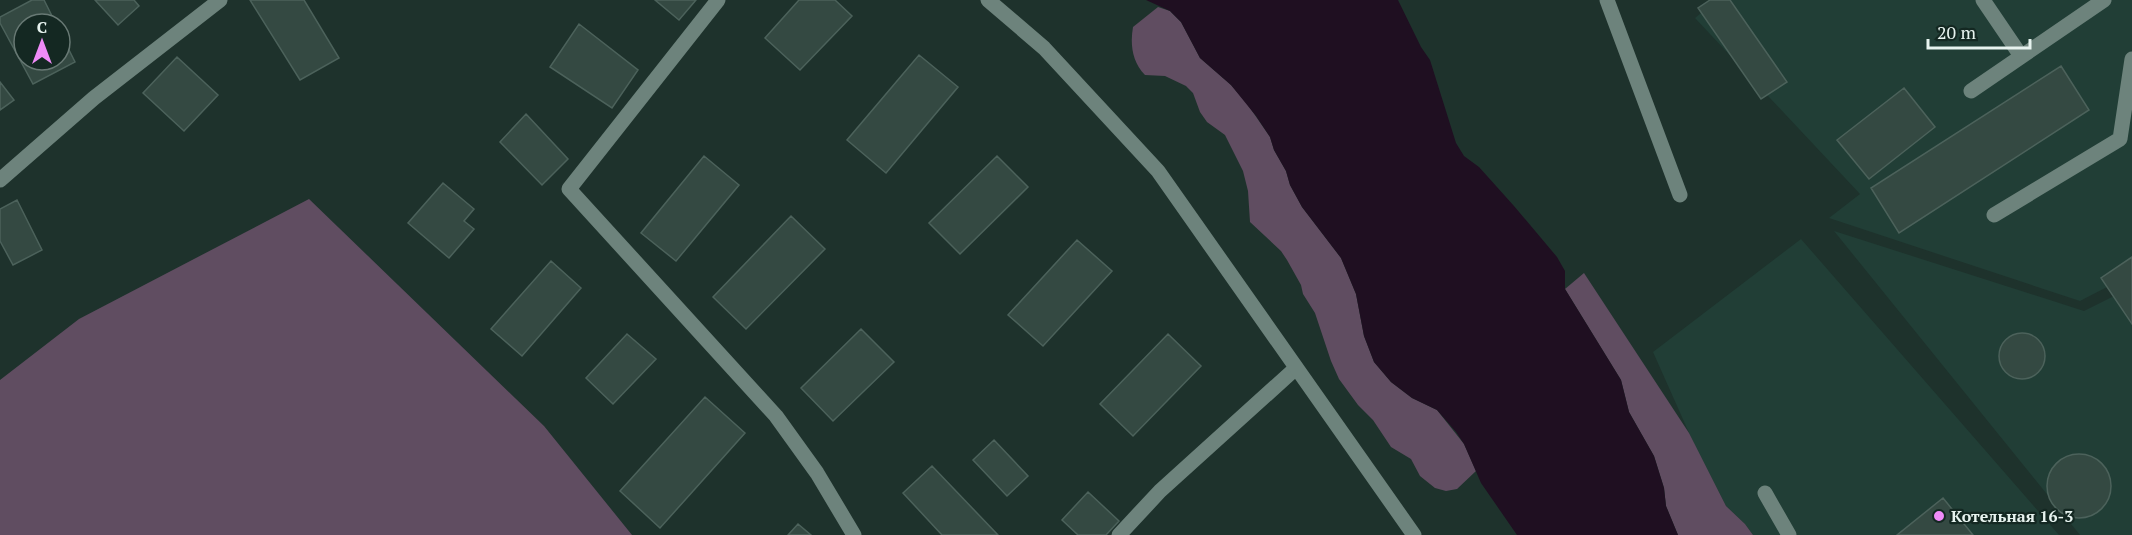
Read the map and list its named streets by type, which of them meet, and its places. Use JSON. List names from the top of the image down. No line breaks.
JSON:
{"places":["Котельная 16-3"],"scale_bar":"20 m","north":"top"}
